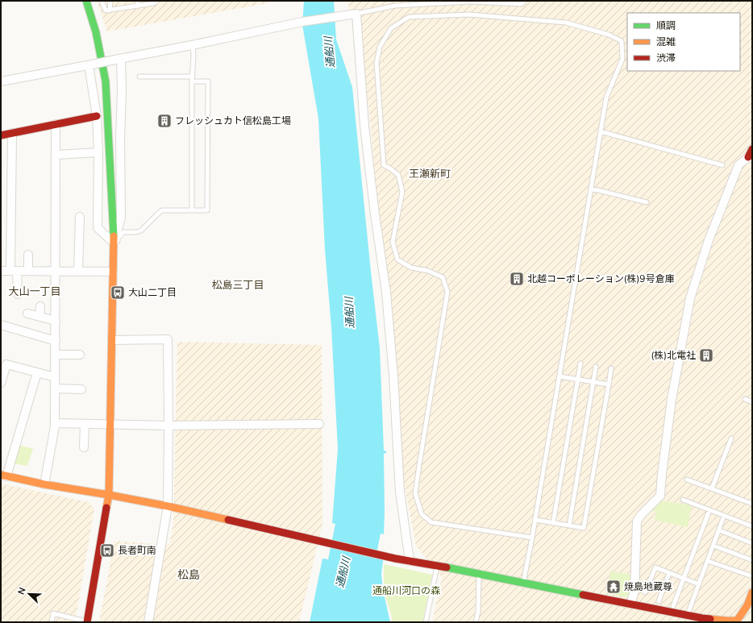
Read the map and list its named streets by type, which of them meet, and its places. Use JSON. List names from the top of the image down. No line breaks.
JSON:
{"districts":["王瀬新町","松島三丁目","大山一丁目","松島"],"water":["通船川"],"parks":["通船川河口の森"],"places":{"building":["フレッシュカト信松島工場","北越コーポレーション(株)9号倉庫","(株)北電社"],"bus stop":["大山二丁目","長者町南"],"temple":["焼島地蔵尊"]},"legend":["順調","混雑","渋滞"],"north":"top left"}
